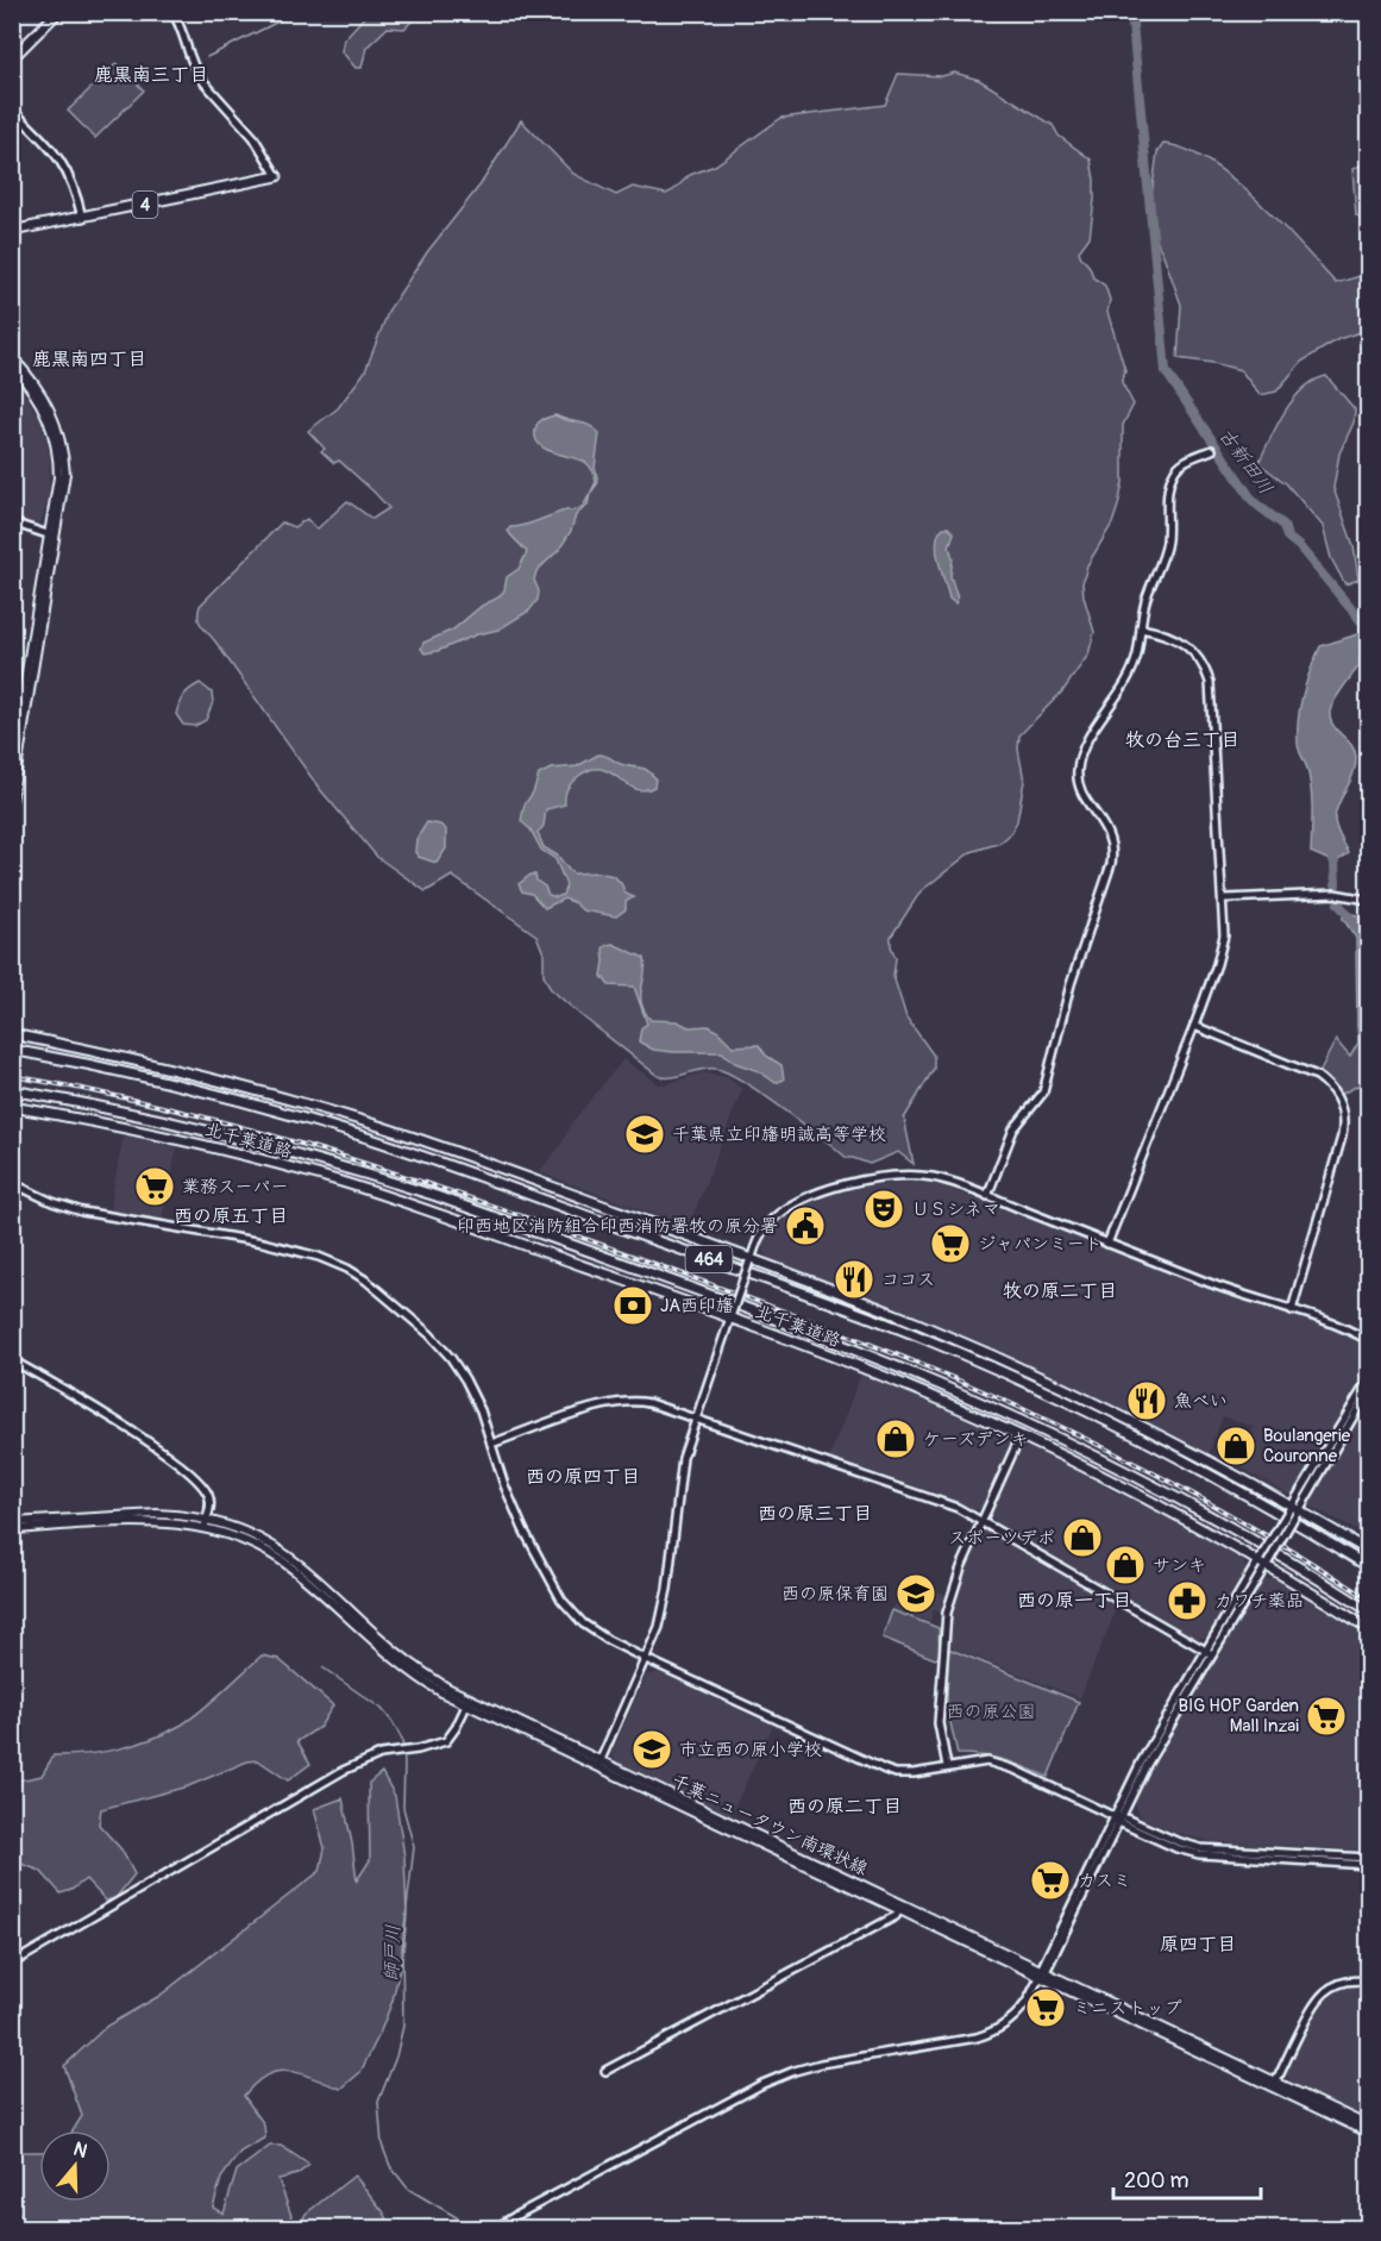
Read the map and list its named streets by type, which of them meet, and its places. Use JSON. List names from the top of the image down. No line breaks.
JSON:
{"streets":{"main road":["4","北千葉道路","464","千葉ニュータウン南環状線"]},"districts":["鹿黒南三丁目","鹿黒南四丁目","牧の台三丁目","西の原五丁目","牧の原二丁目","西の原四丁目","西の原三丁目","西の原一丁目","西の原二丁目","原四丁目"],"water":["古新田川","師戸川"],"parks":["西の原公園"],"places":{"school or university":["千葉県立印旛明誠高等学校","西の原保育園","市立西の原小学校"],"supermarket":["業務スーパー","ジャパンミート","BIG HOP Garden Mall Inzai","カスミ","ミニストップ"],"theatre":["ＵＳシネマ"],"public building":["印西地区消防組合印西消防署牧の原分署"],"restaurant":["ココス","魚べい"],"bank":["JA西印旛"],"shop":["ケーズデンキ","Boulangerie Couronne","スポーツデポ","サンキ"],"pharmacy":["カワチ薬品"]},"scale_bar":"200 m","north":"top"}
